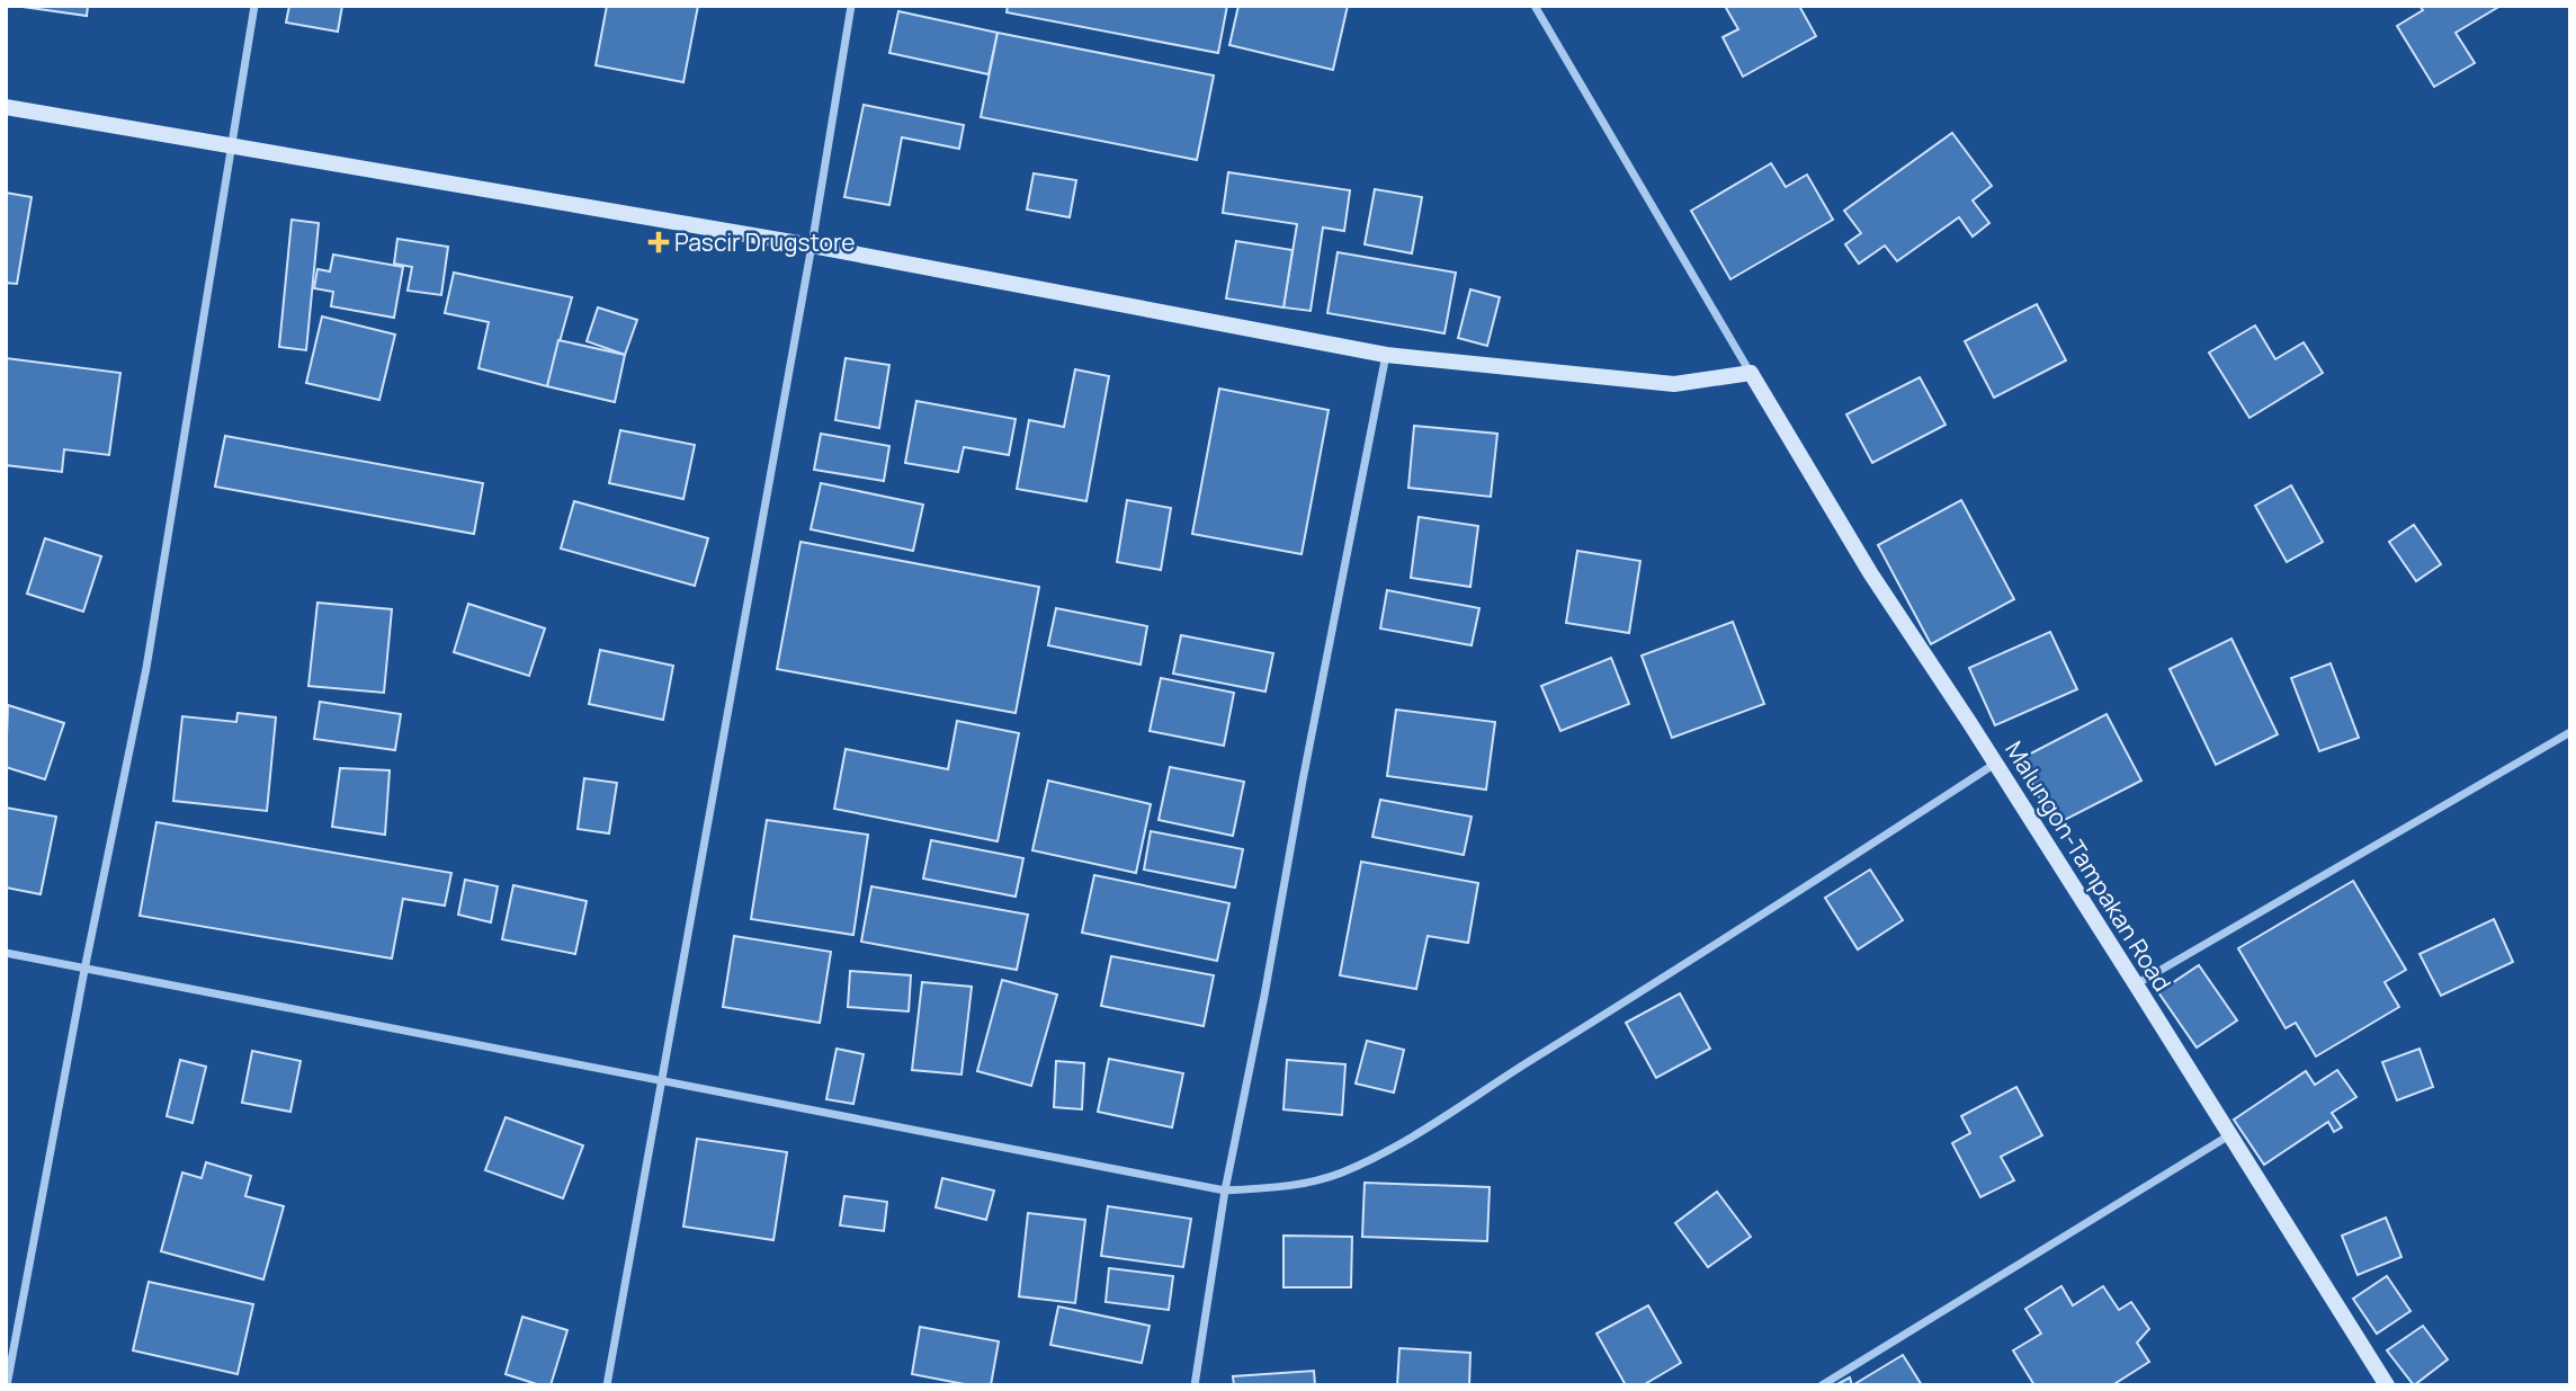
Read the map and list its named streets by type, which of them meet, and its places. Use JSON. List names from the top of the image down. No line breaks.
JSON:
{"streets":{"main road":["Malungon-Tampakan Road"]},"places":{"health":["Pascir Drugstore"]}}
